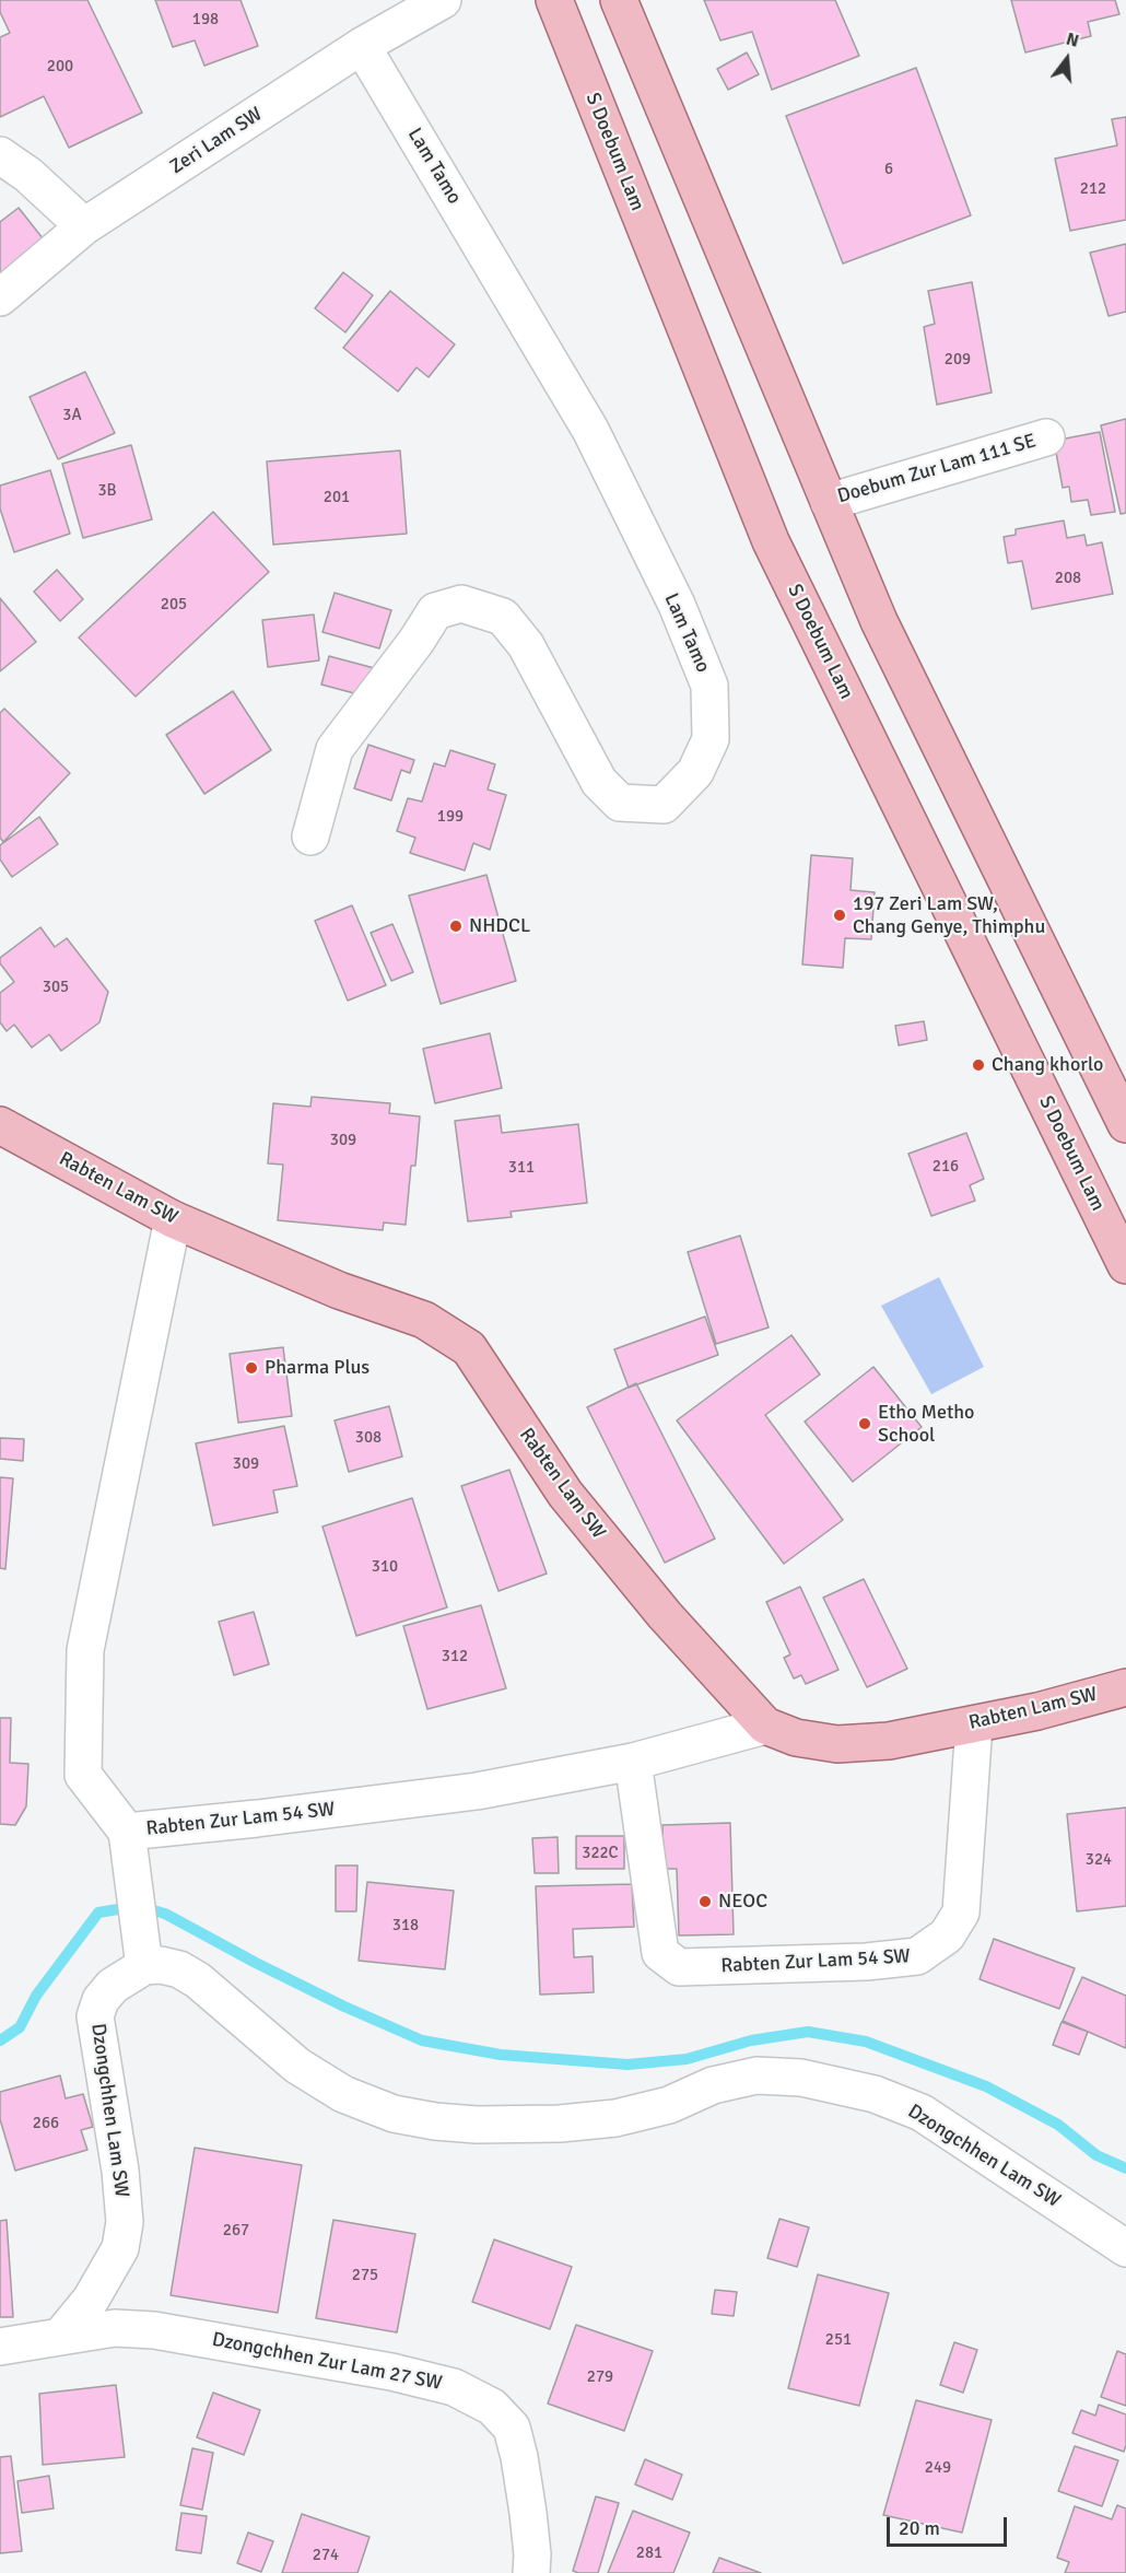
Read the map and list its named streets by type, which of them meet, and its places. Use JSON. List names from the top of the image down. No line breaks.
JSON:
{"streets":{"main road":["S Doebum Lam","Rabten Lam SW"],"street":["Zeri Lam SW","Lam Tamo","Doebum Zur Lam 111 SE","Rabten Zur Lam 54 SW","Dzongchhen Lam SW","Dzongchhen Zur Lam 27 SW"]},"crossings":[["Zeri Lam SW","Lam Tamo"],["Rabten Lam SW","Rabten Zur Lam 54 SW"],["Dzongchhen Lam SW","Dzongchhen Zur Lam 27 SW"]],"places":["197 Zeri Lam SW, Chang Genye, Thimphu","NHDCL","Chang khorlo","Pharma Plus","Etho Metho School","NEOC"],"house_numbers":["198","200","6","212","209","3A","3B","201","208","205","199","305","309","216","311","308","309","310","312","322C","324","318","266","267","275","251","279","249","281","274"],"scale_bar":"20 m","north":"top"}
